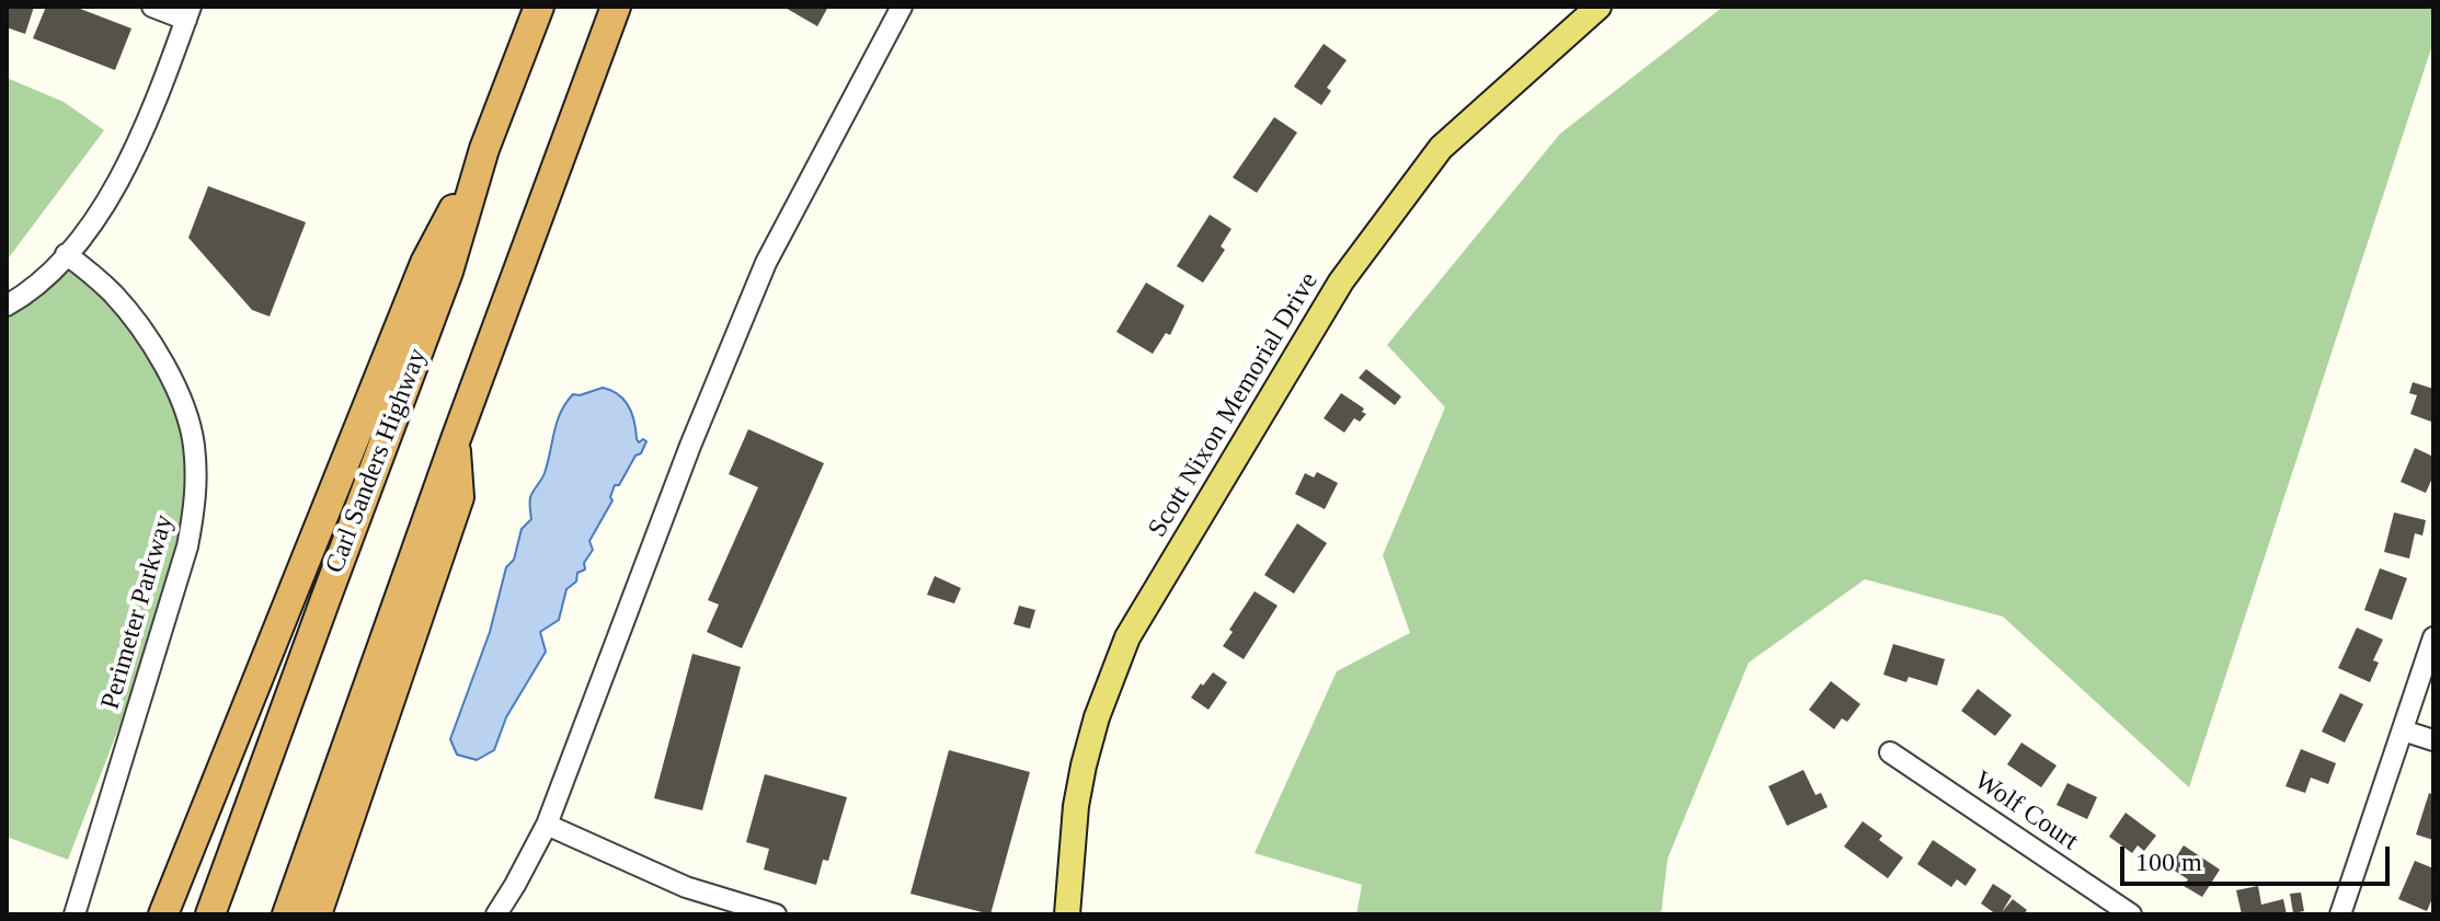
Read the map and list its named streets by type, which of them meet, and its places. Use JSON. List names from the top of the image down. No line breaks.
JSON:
{"streets":{"highway":["Carl Sanders Highway"],"main road":["Scott Nixon Memorial Drive"],"street":["Perimeter Parkway","Wolf Court"]},"scale_bar":"100 m"}
